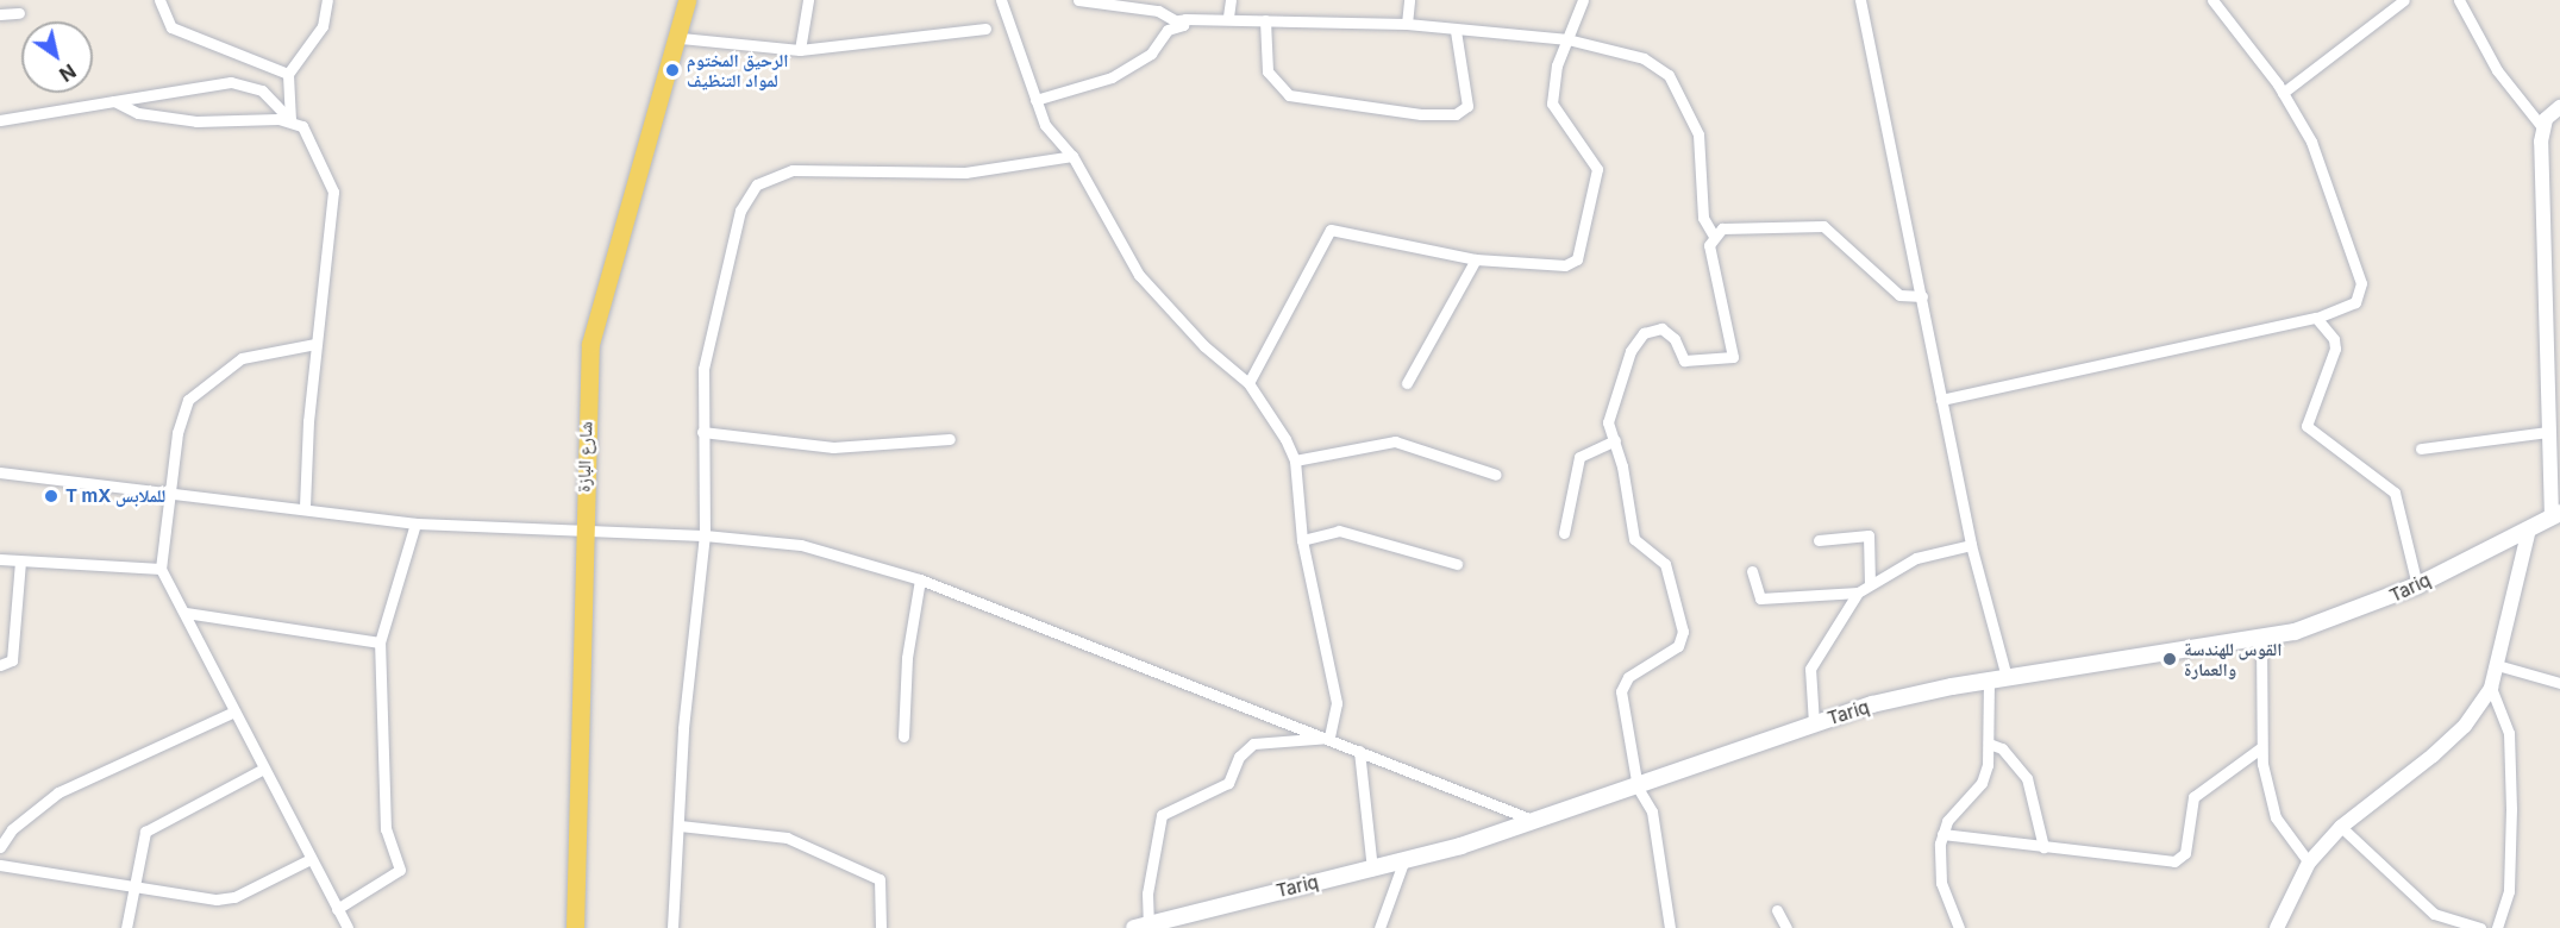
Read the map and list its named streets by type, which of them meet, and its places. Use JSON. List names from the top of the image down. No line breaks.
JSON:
{"streets":{"main road":["شارع البازة","Tariq"]},"places":["الرحيق المختوم لمواد التنظيف","T mX للملابس","القوس للهندسة والعمارة"],"north":"bottom right"}
